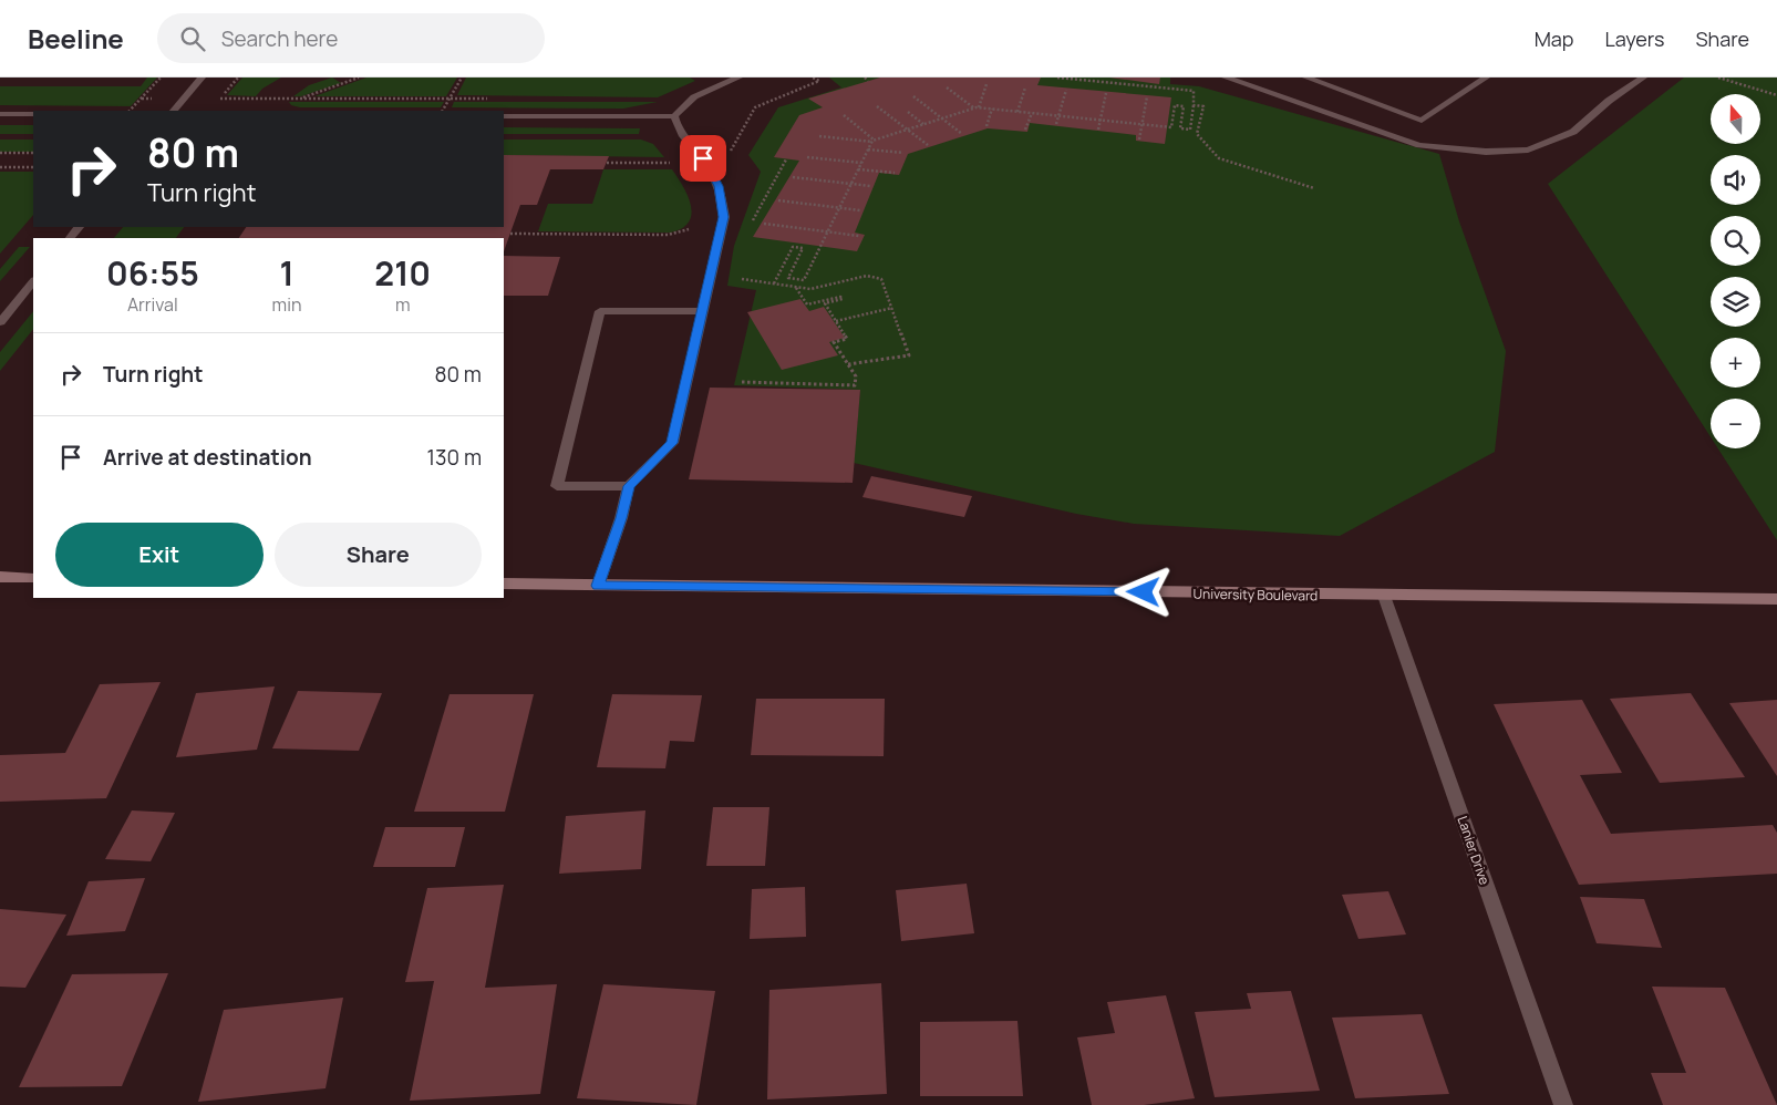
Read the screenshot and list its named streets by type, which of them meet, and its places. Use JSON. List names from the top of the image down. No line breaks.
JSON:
{"streets":{"main road":["University Boulevard"],"street":["Lanier Drive"]},"crossings":[["University Boulevard","Lanier Drive"]],"north":"top","page":{"header":"Beeline","search":"Search here","nav":["Map","Layers","Share"],"map_buttons":["+","−"],"turn":["80 m","Turn right"],"eta":["06:55","Arrival","1","min","210","m"],"list":[{"name":"Turn right","value":"80 m"},{"name":"Arrive at destination","value":"130 m"}],"buttons":["Exit","Share"]}}
